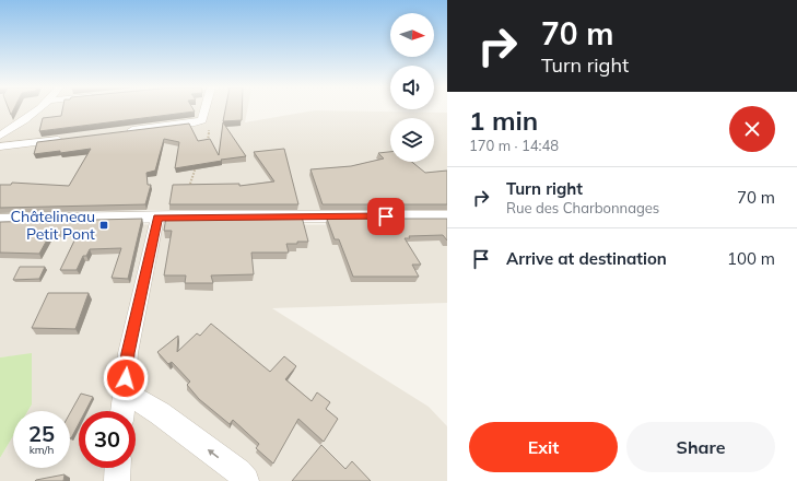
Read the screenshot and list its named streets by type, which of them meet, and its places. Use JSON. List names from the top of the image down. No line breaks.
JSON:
{"places":{"transit":["Châtelineau Petit Pont"]},"north":"right","page":{"turn":["70 m","Turn right"],"heading":["1 min","170 m · 14:48"],"list":[{"name":"Turn right","note":"Rue des Charbonnages","value":"70 m"},{"name":"Arrive at destination","value":"100 m"}],"speed":"25 km/h","limit":"30","buttons":["Exit","Share"]}}
